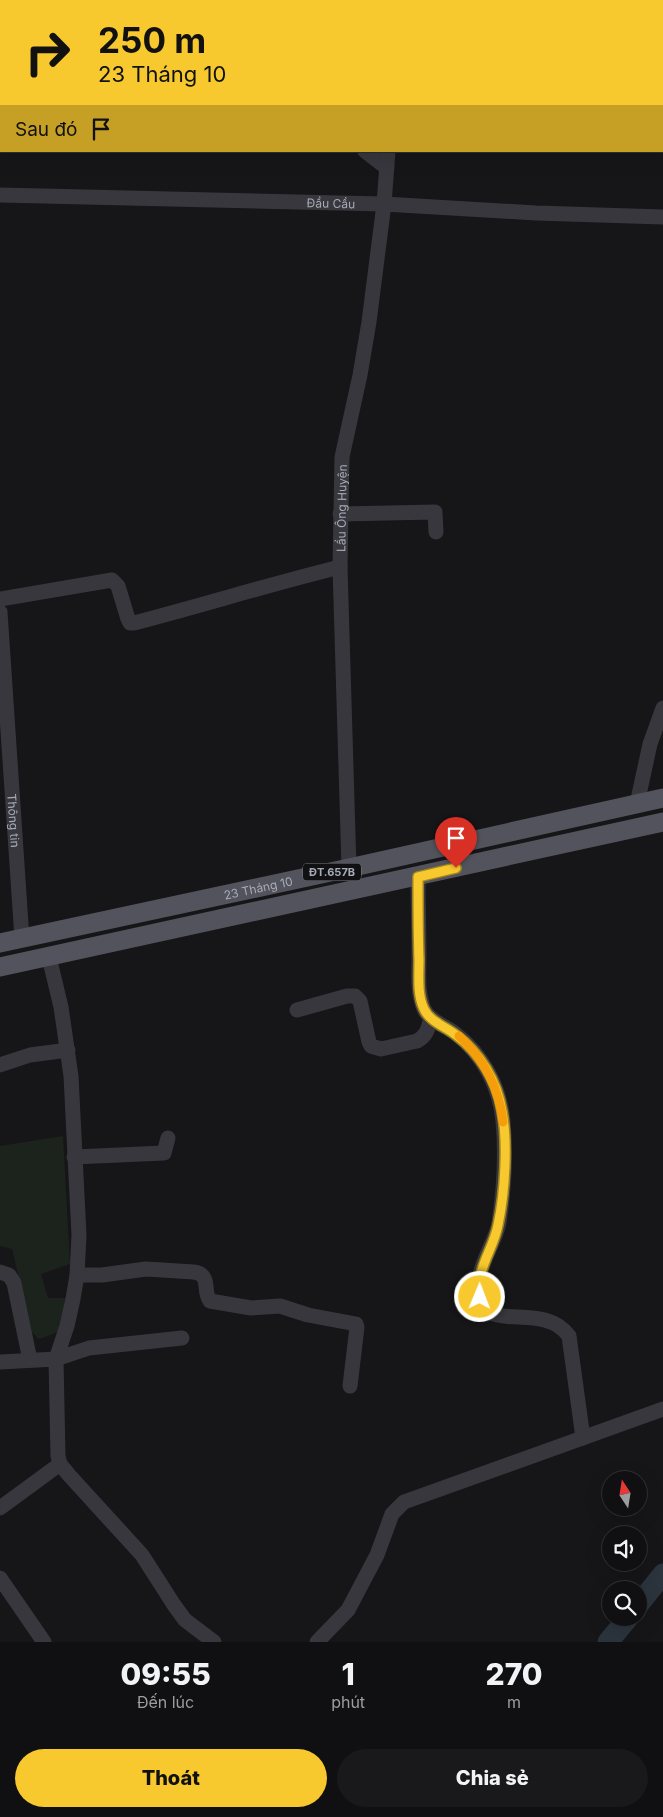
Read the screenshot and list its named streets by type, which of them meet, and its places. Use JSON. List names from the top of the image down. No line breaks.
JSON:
{"streets":{"main road":["ĐT.657B","23 Tháng 10"],"street":["Đầu Cầu","Lầu Ông Huyện","Thông tin"]},"crossings":[["Đầu Cầu","Lầu Ông Huyện"],["Lầu Ông Huyện","23 Tháng 10"],["Thông tin","23 Tháng 10"]],"north":"top","page":{"turn":["250 m","23 Tháng 10"],"then":"Sau đó","eta":["09:55","Đến lúc","1","phút","270","m"],"buttons":["Thoát","Chia sẻ"]}}
